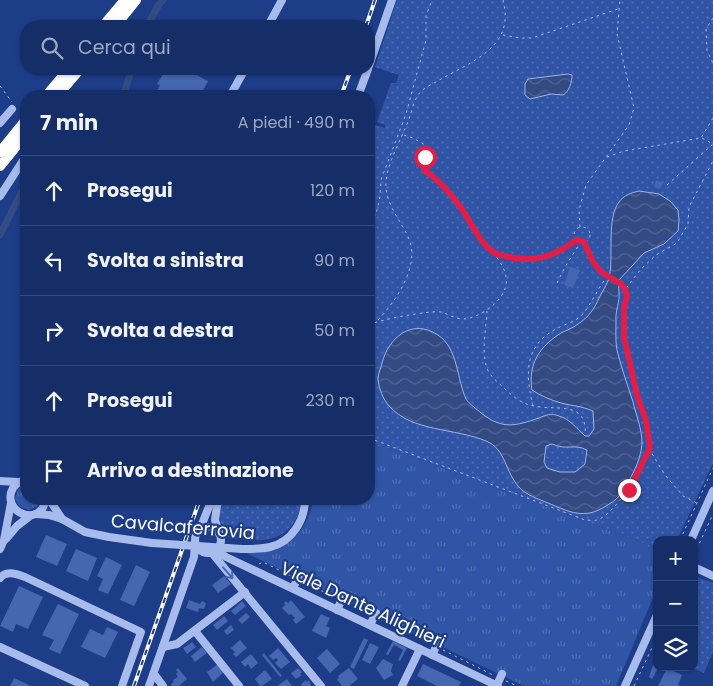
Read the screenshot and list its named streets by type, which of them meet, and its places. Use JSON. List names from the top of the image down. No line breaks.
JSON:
{"streets":{"street":["Cavalcaferrovia","Viale Dante Alighieri"]},"page":{"search":"Cerca qui","heading":["7 min","A piedi · 490 m"],"list":[["Prosegui","120 m"],["Svolta a sinistra","90 m"],["Svolta a destra","50 m"],["Prosegui","230 m"],"Arrivo a destinazione"],"map_buttons":["+","−"]}}
